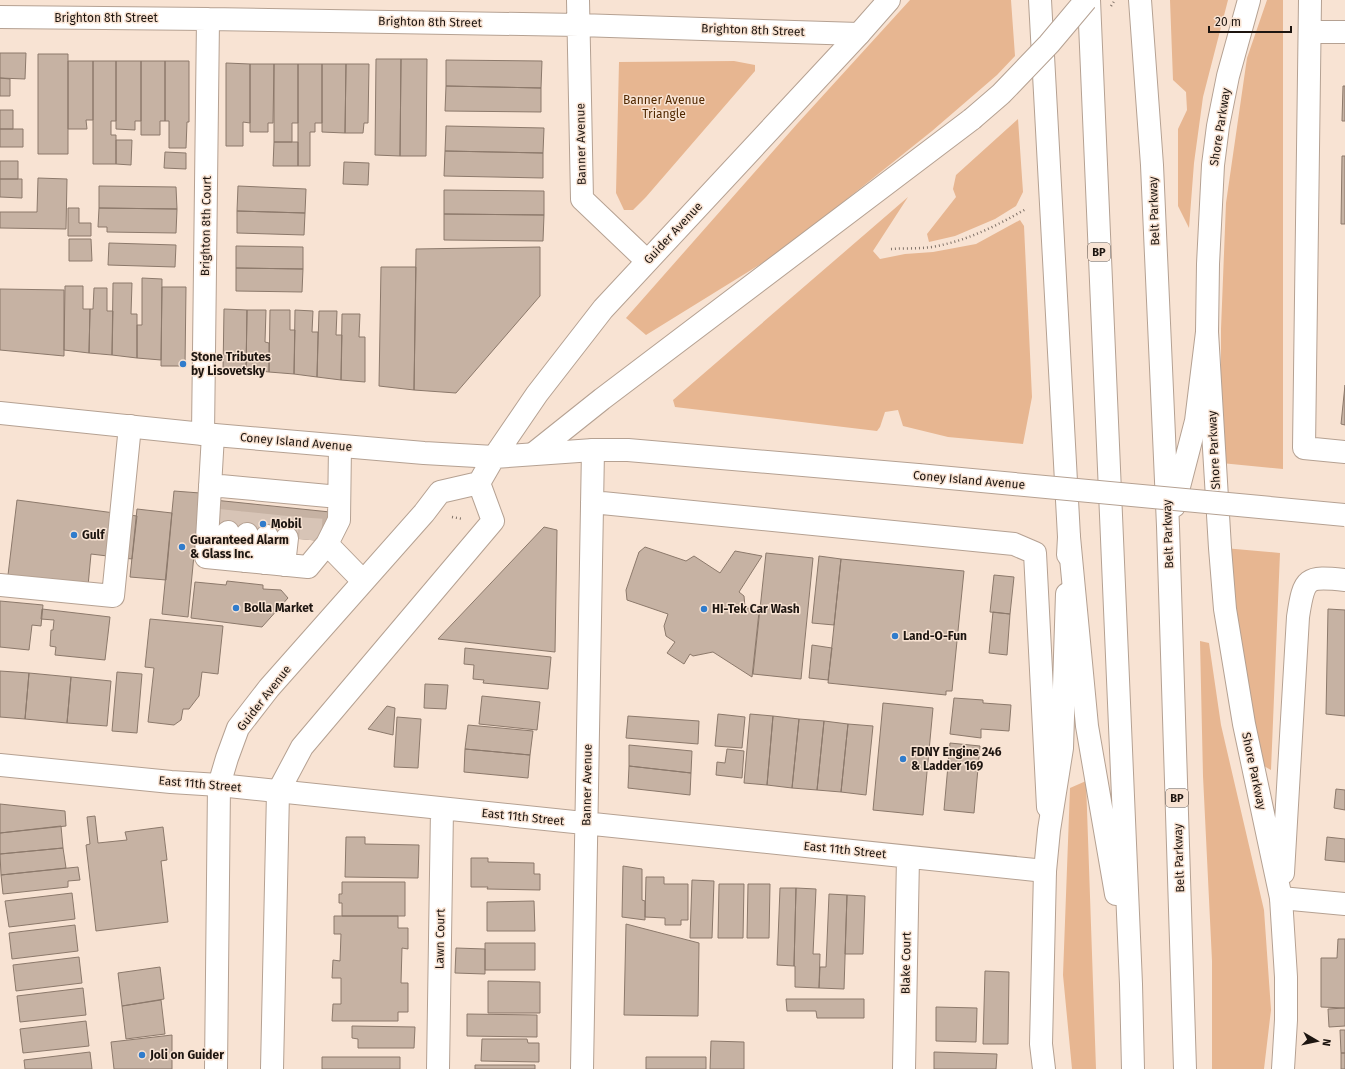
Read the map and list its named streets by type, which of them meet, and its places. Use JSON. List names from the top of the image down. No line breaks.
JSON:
{"streets":{"main road":["Brighton 8th Street","Shore Parkway","Banner Avenue","Belt Parkway","Brighton 8th Court","Guider Avenue","BP","Coney Island Avenue","East 11th Street","Lawn Court","Blake Court"]},"crossings":[["Brighton 8th Street","Banner Avenue"],["Brighton 8th Street","Brighton 8th Court"],["Brighton 8th Street","Guider Avenue"],["Banner Avenue","Guider Avenue"],["Banner Avenue","East 11th Street"],["Brighton 8th Court","Coney Island Avenue"],["Guider Avenue","Coney Island Avenue"],["Guider Avenue","East 11th Street"],["East 11th Street","Lawn Court"],["East 11th Street","Blake Court"]],"parks":["Banner Avenue Triangle"],"places":["Stone Tributes by Lisovetsky","Mobil","Gulf","Guaranteed Alarm & Glass Inc.","Bolla Market","HI-Tek Car Wash","Land-O-Fun","FDNY Engine 246 & Ladder 169","Joli on Guider"],"scale_bar":"20 m","north":"right"}
